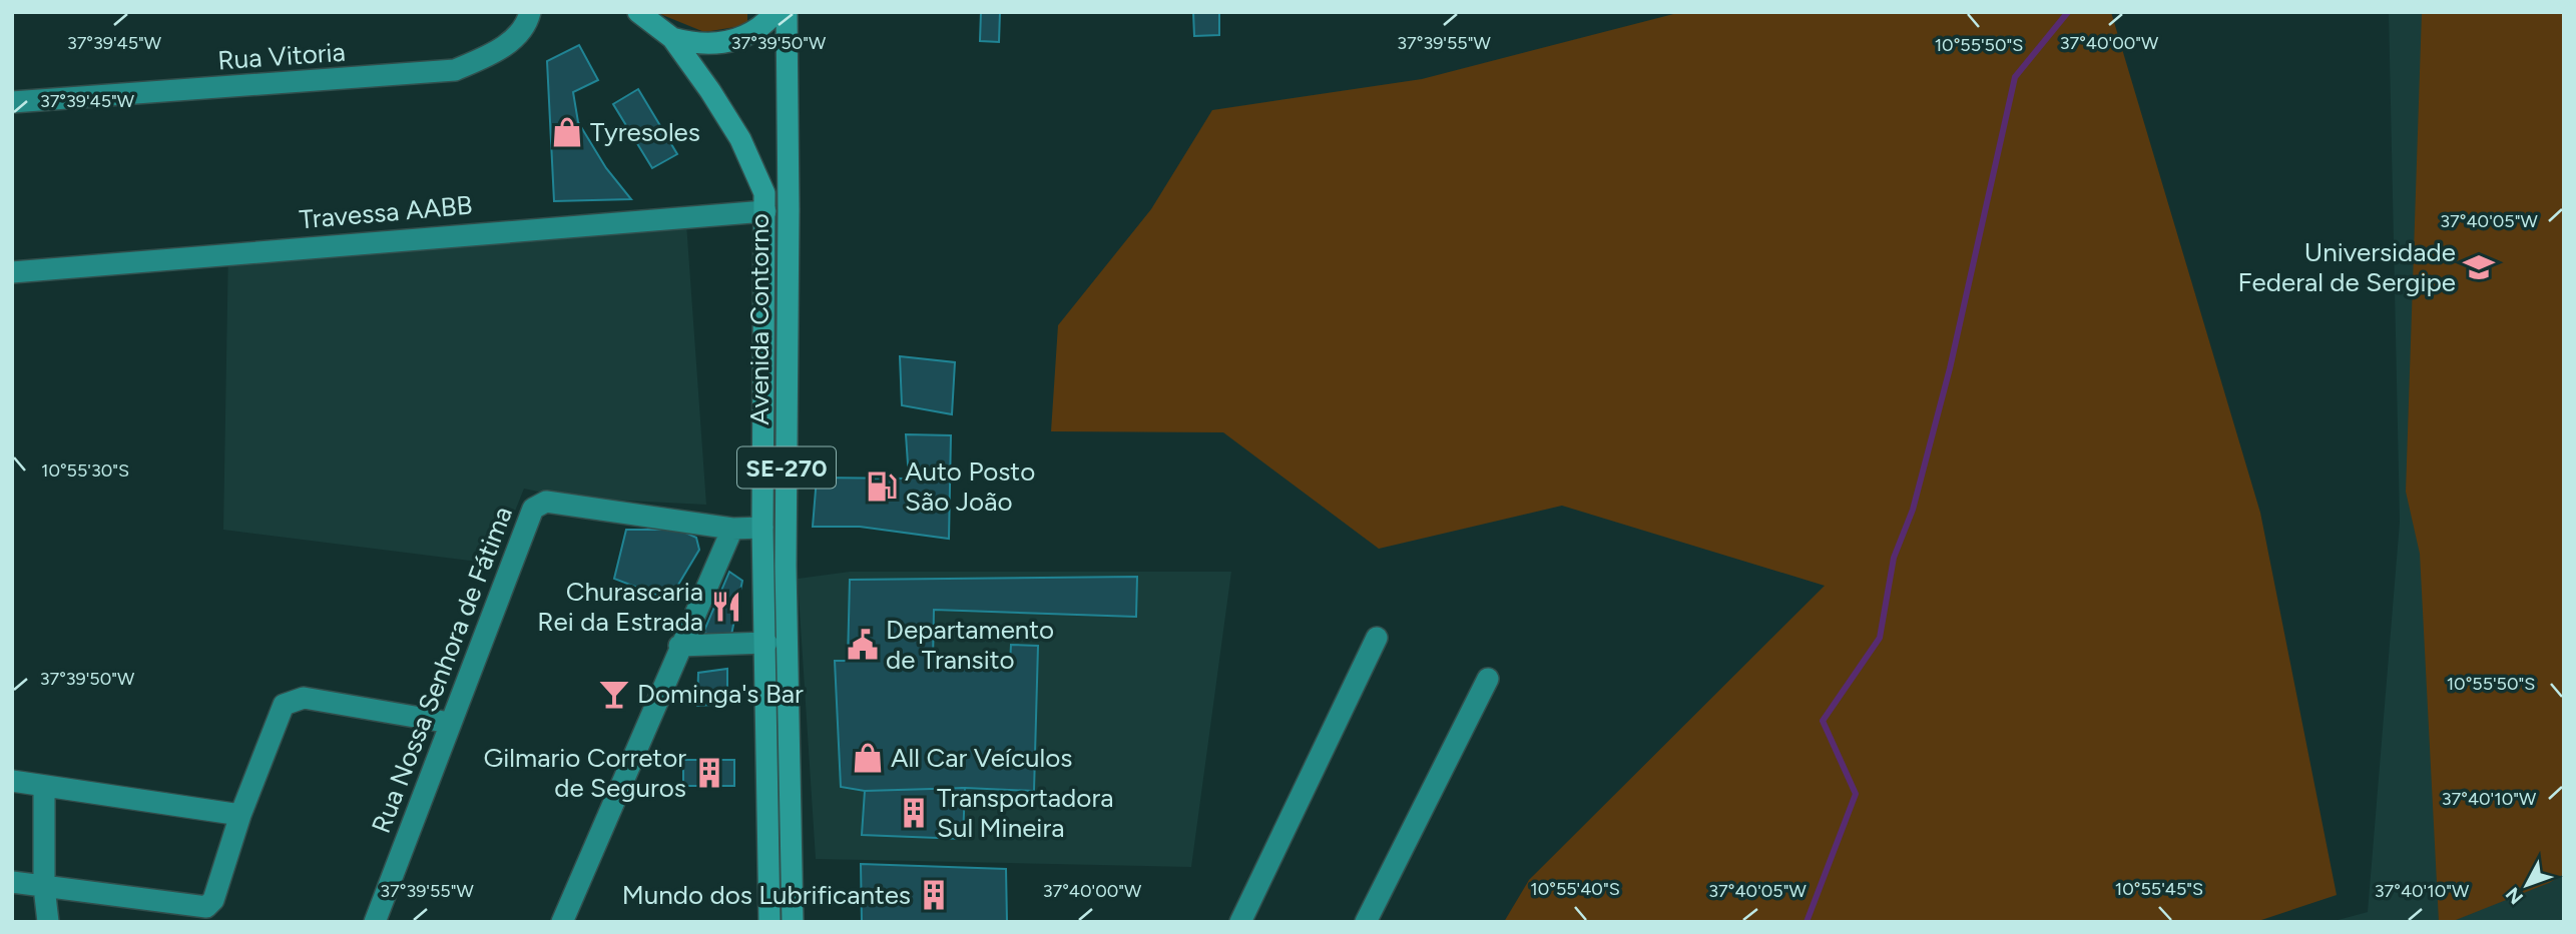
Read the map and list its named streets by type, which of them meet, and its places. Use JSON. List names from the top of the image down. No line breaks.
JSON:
{"streets":{"main road":["Avenida Contorno","SE-270"],"street":["Rua Vitoria","Travessa AABB","Rua Nossa Senhora de Fátima"]},"crossings":[["Travessa AABB","Avenida Contorno"],["Travessa AABB","SE-270"],["Avenida Contorno","SE-270"]],"places":{"shop":["Tyresoles","All Car Veículos"],"school or university":["Universidade Federal de Sergipe"],"fuel station":["Auto Posto São João"],"restaurant":["Churascaria Rei da Estrada"],"public building":["Departamento de Transito"],"bar":["Dominga's Bar"],"building":["Gilmario Corretor de Seguros","Transportadora Sul Mineira","Mundo dos Lubrificantes"]},"north":"bottom left","coordinates":["37°39'45\"W","37°39'50\"W","37°39'55\"W","37°40'00\"W","10°55'50\"S","37°40'05\"W","10°55'30\"S","37°40'10\"W","10°55'40\"S","10°55'45\"S"]}
